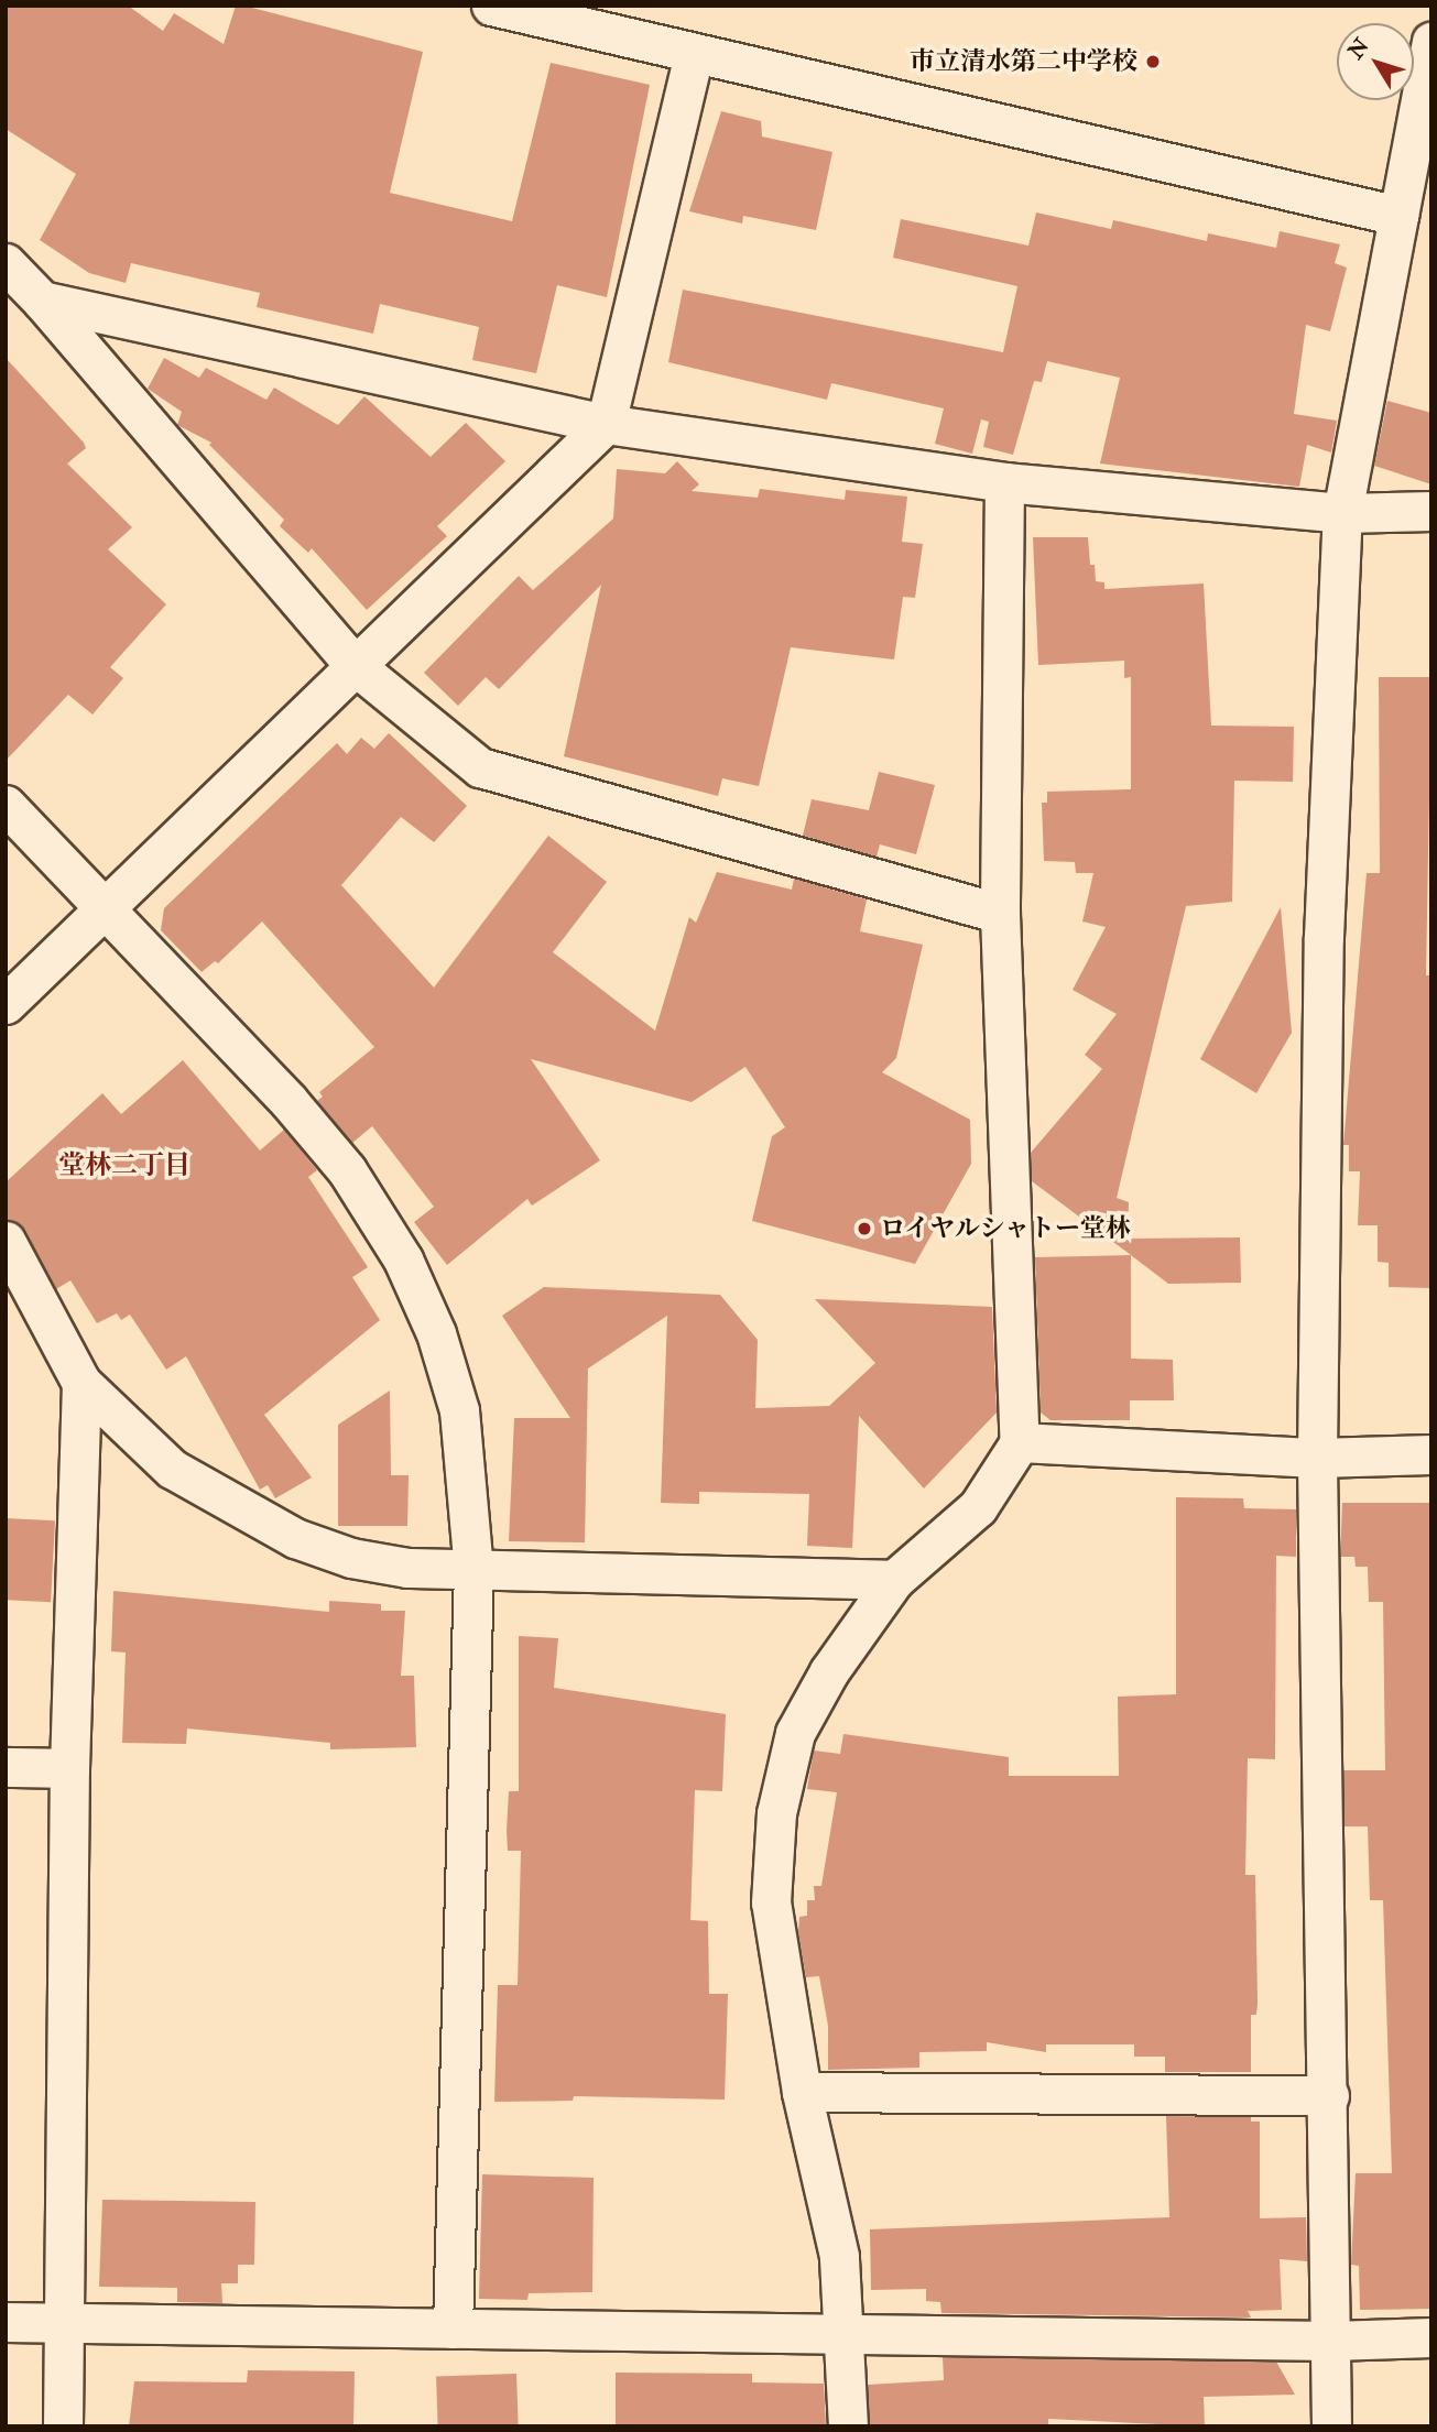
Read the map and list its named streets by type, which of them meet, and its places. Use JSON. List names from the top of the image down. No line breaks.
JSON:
{"districts":["堂林二丁目"],"places":["市立清水第二中学校","ロイヤルシャトー堂林"],"north":"top left"}
